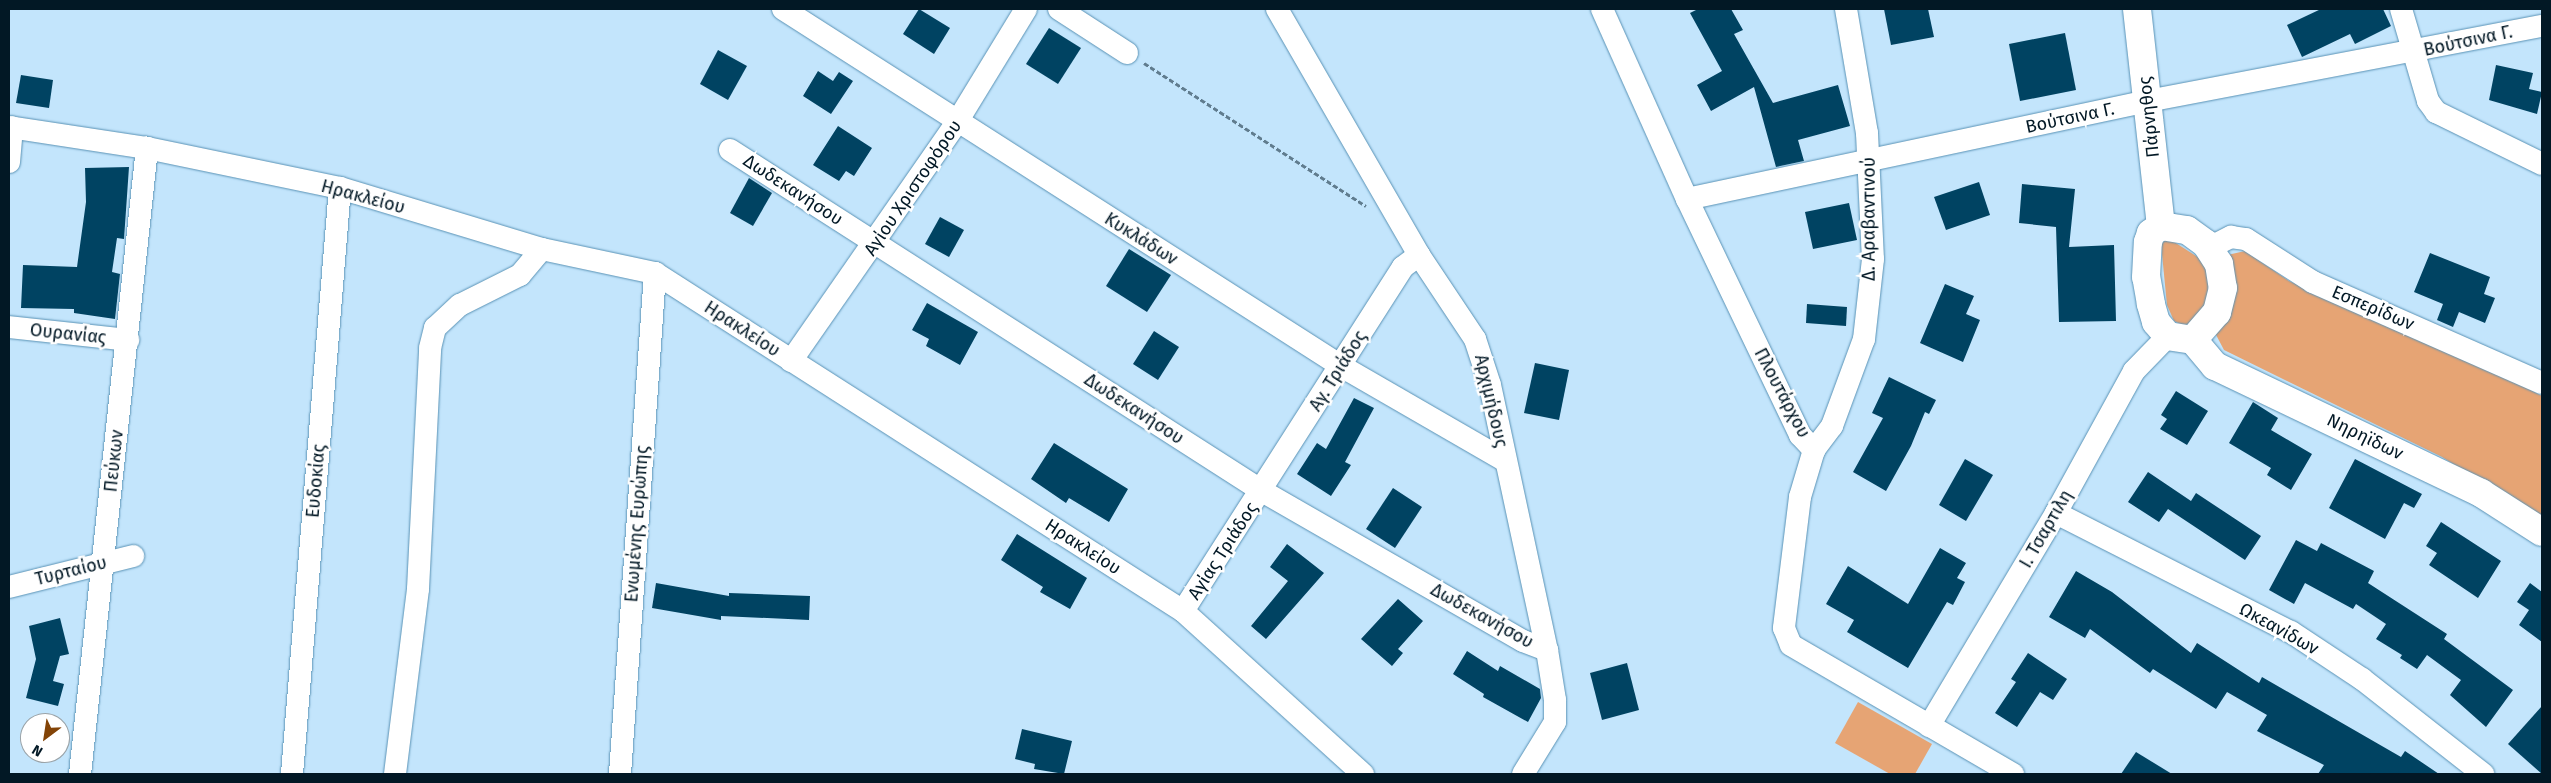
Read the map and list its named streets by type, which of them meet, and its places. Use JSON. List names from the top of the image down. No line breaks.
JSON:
{"streets":{"street":["Βούτσινα Γ.","Πάρνηθος","Αγίου Χριστοφόρου","Δωδεκανήσου","Ηρακλείου","Δ. Αραβαντινού","Κυκλάδων","Εσπερίδων","Ουρανίας","Αγ. Τριάδος","Πλουτάρχου","Αρχιμήδους","Νηρηϊδων","Πεύκων","Ευδοκίας","Ενωμένης Ευρώπης","Ι. Τσαρτιλη","Αγίας Τριάδος","Τυρταίου","Ωκεανίδων"]},"crossings":[["Βούτσινα Γ.","Πάρνηθος"],["Βούτσινα Γ.","Δ. Αραβαντινού"],["Βούτσινα Γ.","Πλουτάρχου"],["Πάρνηθος","Εσπερίδων"],["Πάρνηθος","Νηρηϊδων"],["Πάρνηθος","Ι. Τσαρτιλη"],["Αγίου Χριστοφόρου","Δωδεκανήσου"],["Αγίου Χριστοφόρου","Ηρακλείου"],["Αγίου Χριστοφόρου","Κυκλάδων"],["Δωδεκανήσου","Αγ. Τριάδος"],["Δωδεκανήσου","Αρχιμήδους"],["Δωδεκανήσου","Αγίας Τριάδος"],["Ηρακλείου","Πεύκων"],["Ηρακλείου","Ευδοκίας"],["Ηρακλείου","Ενωμένης Ευρώπης"],["Ηρακλείου","Αγίας Τριάδος"],["Δ. Αραβαντινού","Πλουτάρχου"],["Κυκλάδων","Αγ. Τριάδος"],["Κυκλάδων","Αρχιμήδους"],["Εσπερίδων","Νηρηϊδων"],["Εσπερίδων","Ι. Τσαρτιλη"],["Ουρανίας","Πεύκων"],["Αγ. Τριάδος","Αρχιμήδους"],["Αγ. Τριάδος","Αγίας Τριάδος"],["Πλουτάρχου","Ι. Τσαρτιλη"],["Νηρηϊδων","Ι. Τσαρτιλη"],["Πεύκων","Τυρταίου"],["Ι. Τσαρτιλη","Ωκεανίδων"]],"north":"bottom left"}
